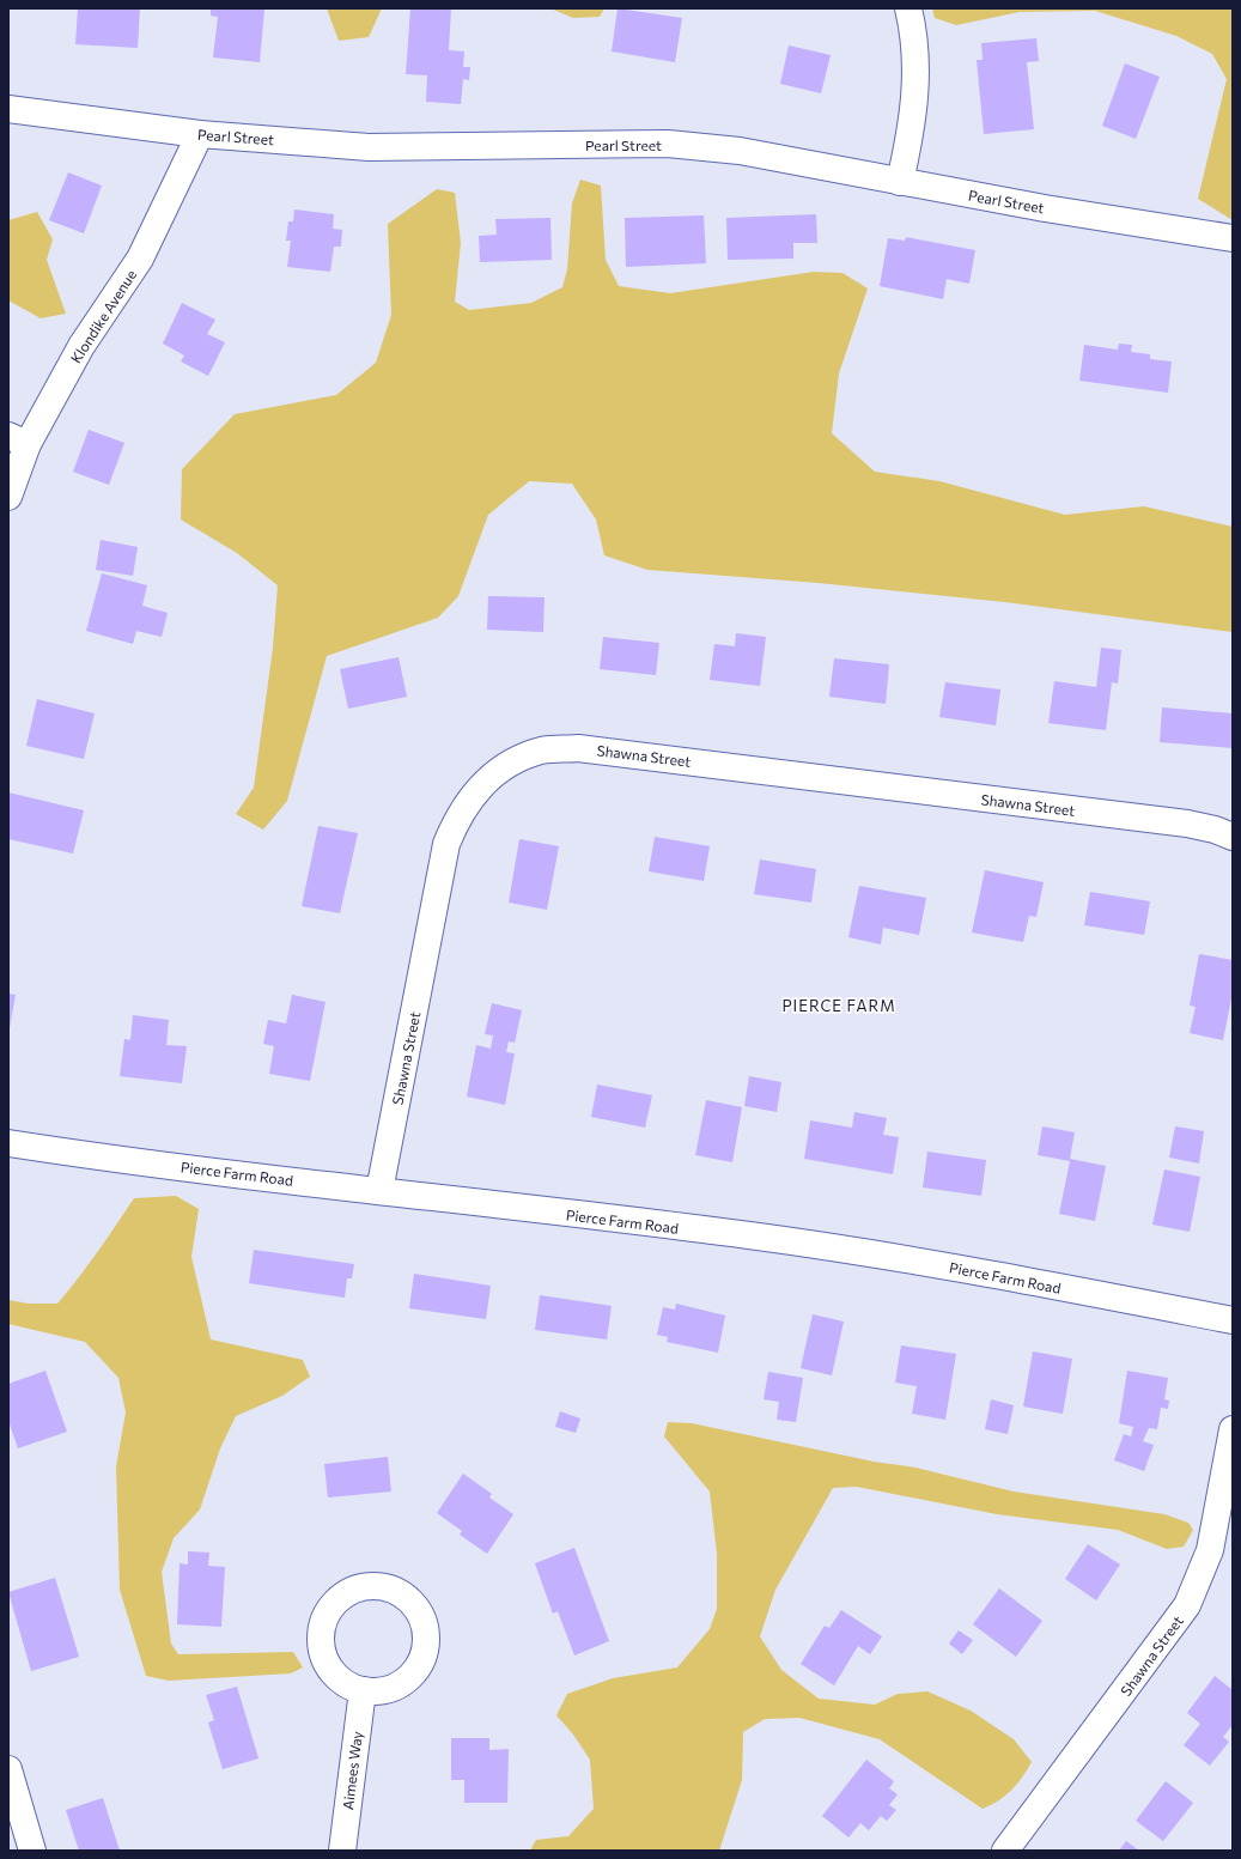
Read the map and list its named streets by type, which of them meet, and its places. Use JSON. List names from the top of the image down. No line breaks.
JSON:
{"streets":{"street":["Pearl Street","Klondike Avenue","Shawna Street","Pierce Farm Road","Aimees Way"]},"crossings":[["Pearl Street","Klondike Avenue"],["Shawna Street","Pierce Farm Road"]],"districts":["PIERCE FARM"]}
